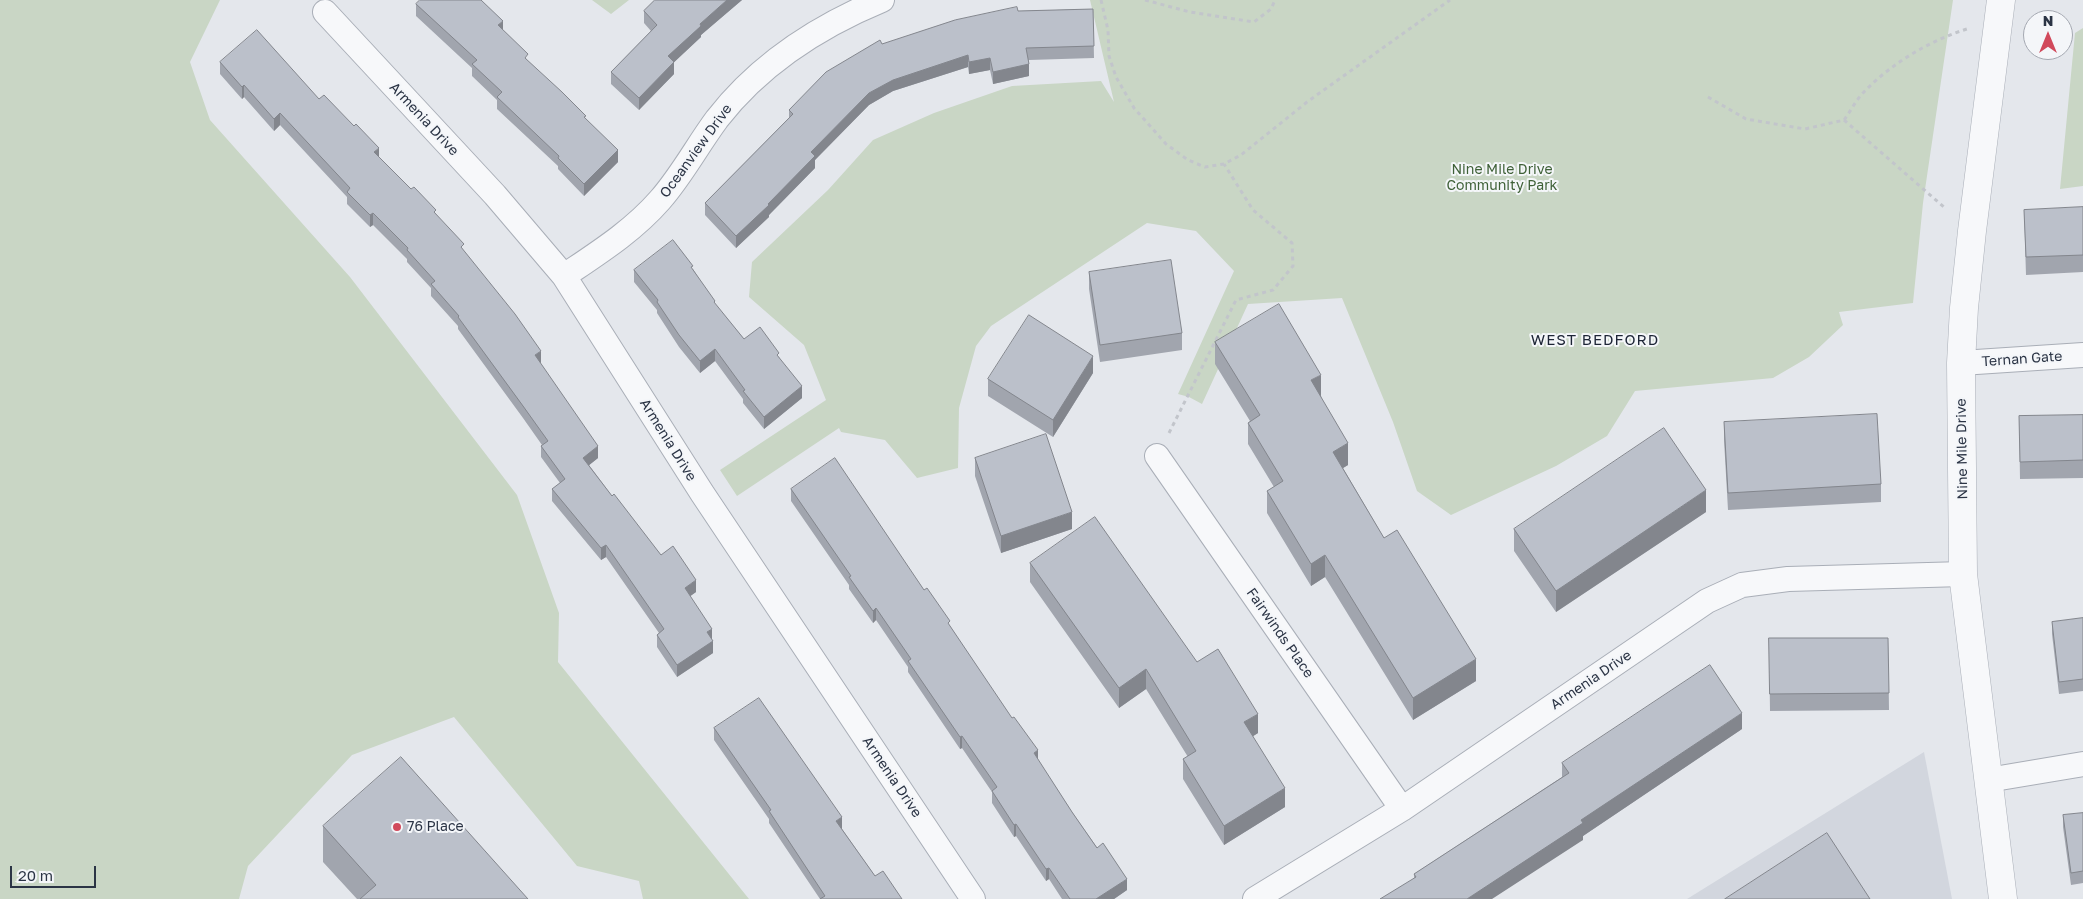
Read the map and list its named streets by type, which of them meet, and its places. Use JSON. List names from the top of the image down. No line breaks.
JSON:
{"streets":{"street":["Armenia Drive","Oceanview Drive","Ternan Gate","Nine Mile Drive","Fairwinds Place"]},"crossings":[["Armenia Drive","Oceanview Drive"],["Armenia Drive","Nine Mile Drive"],["Armenia Drive","Fairwinds Place"],["Ternan Gate","Nine Mile Drive"]],"districts":["WEST BEDFORD"],"parks":["Nine Mile Drive Community Park"],"places":["76 Place"],"scale_bar":"20 m","north":"top"}
